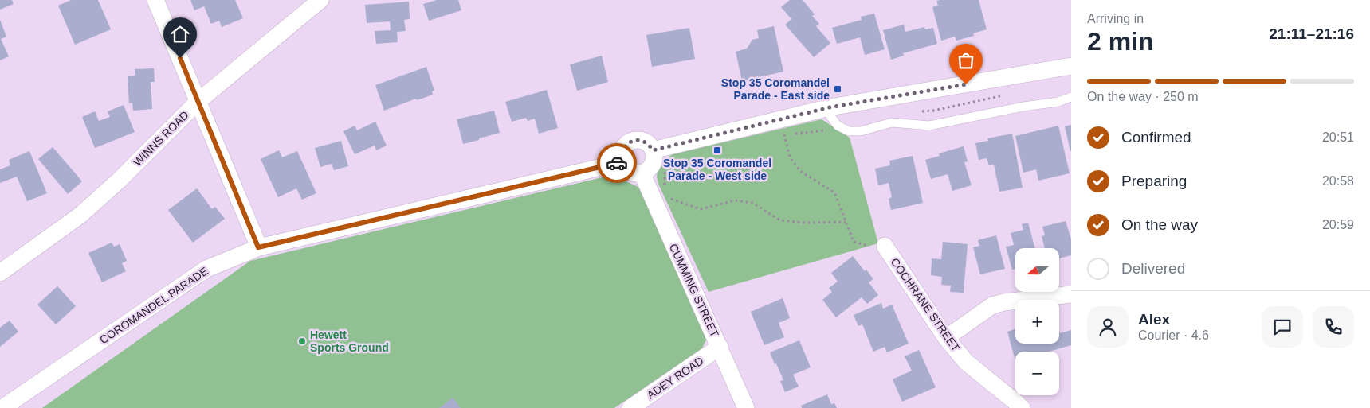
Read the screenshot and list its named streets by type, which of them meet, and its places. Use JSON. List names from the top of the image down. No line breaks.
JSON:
{"streets":{"street":["WINNS ROAD","CUMMING STREET","COCHRANE STREET","COROMANDEL PARADE","ADEY ROAD"]},"crossings":[["CUMMING STREET","COROMANDEL PARADE"],["CUMMING STREET","ADEY ROAD"]],"places":{"transit":["Stop 35 Coromandel Parade - East side","Stop 35 Coromandel Parade - West side"],"other":["Hewett Sports Ground"]},"north":"left","page":{"heading":["2 min","Arriving in","21:11–21:16"],"panel":["Alex","Courier · 4.6"],"bar":"On the way · 250 m","list":[["Confirmed","20:51"],["Preparing","20:58"],["On the way","20:59"],"Delivered"],"map_buttons":["+","−"]}}
